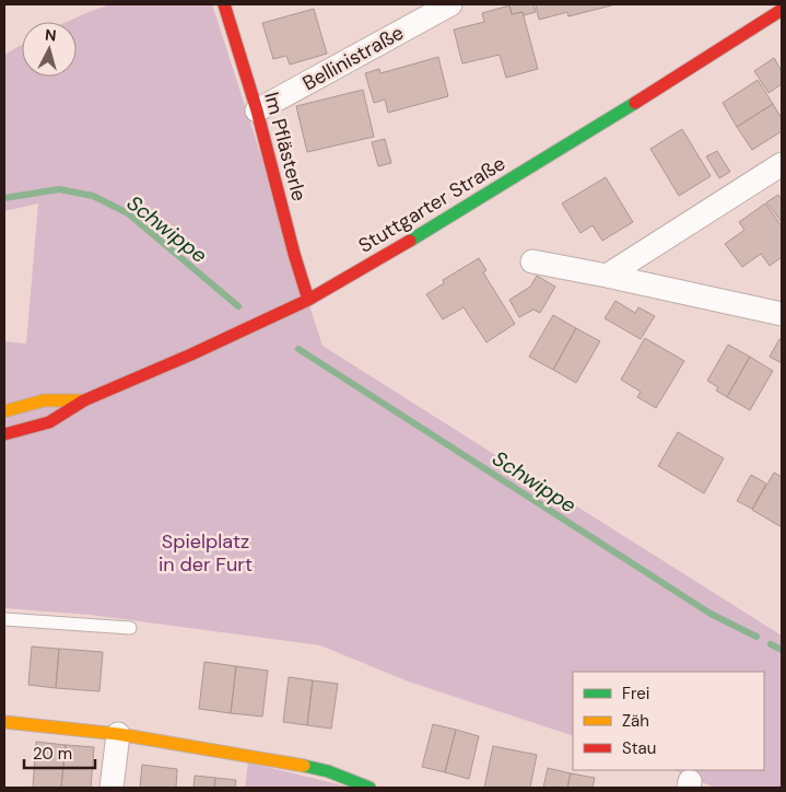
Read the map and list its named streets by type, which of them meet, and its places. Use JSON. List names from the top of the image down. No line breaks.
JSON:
{"streets":{"main road":["Im Pflästerle","Stuttgarter Straße"],"street":["Bellinistraße"]},"crossings":[["Bellinistraße","Im Pflästerle"],["Im Pflästerle","Stuttgarter Straße"]],"water":["Schwippe"],"parks":["Spielplatz in der Furt"],"legend":["Frei","Zäh","Stau"],"scale_bar":"20 m","north":"top"}
